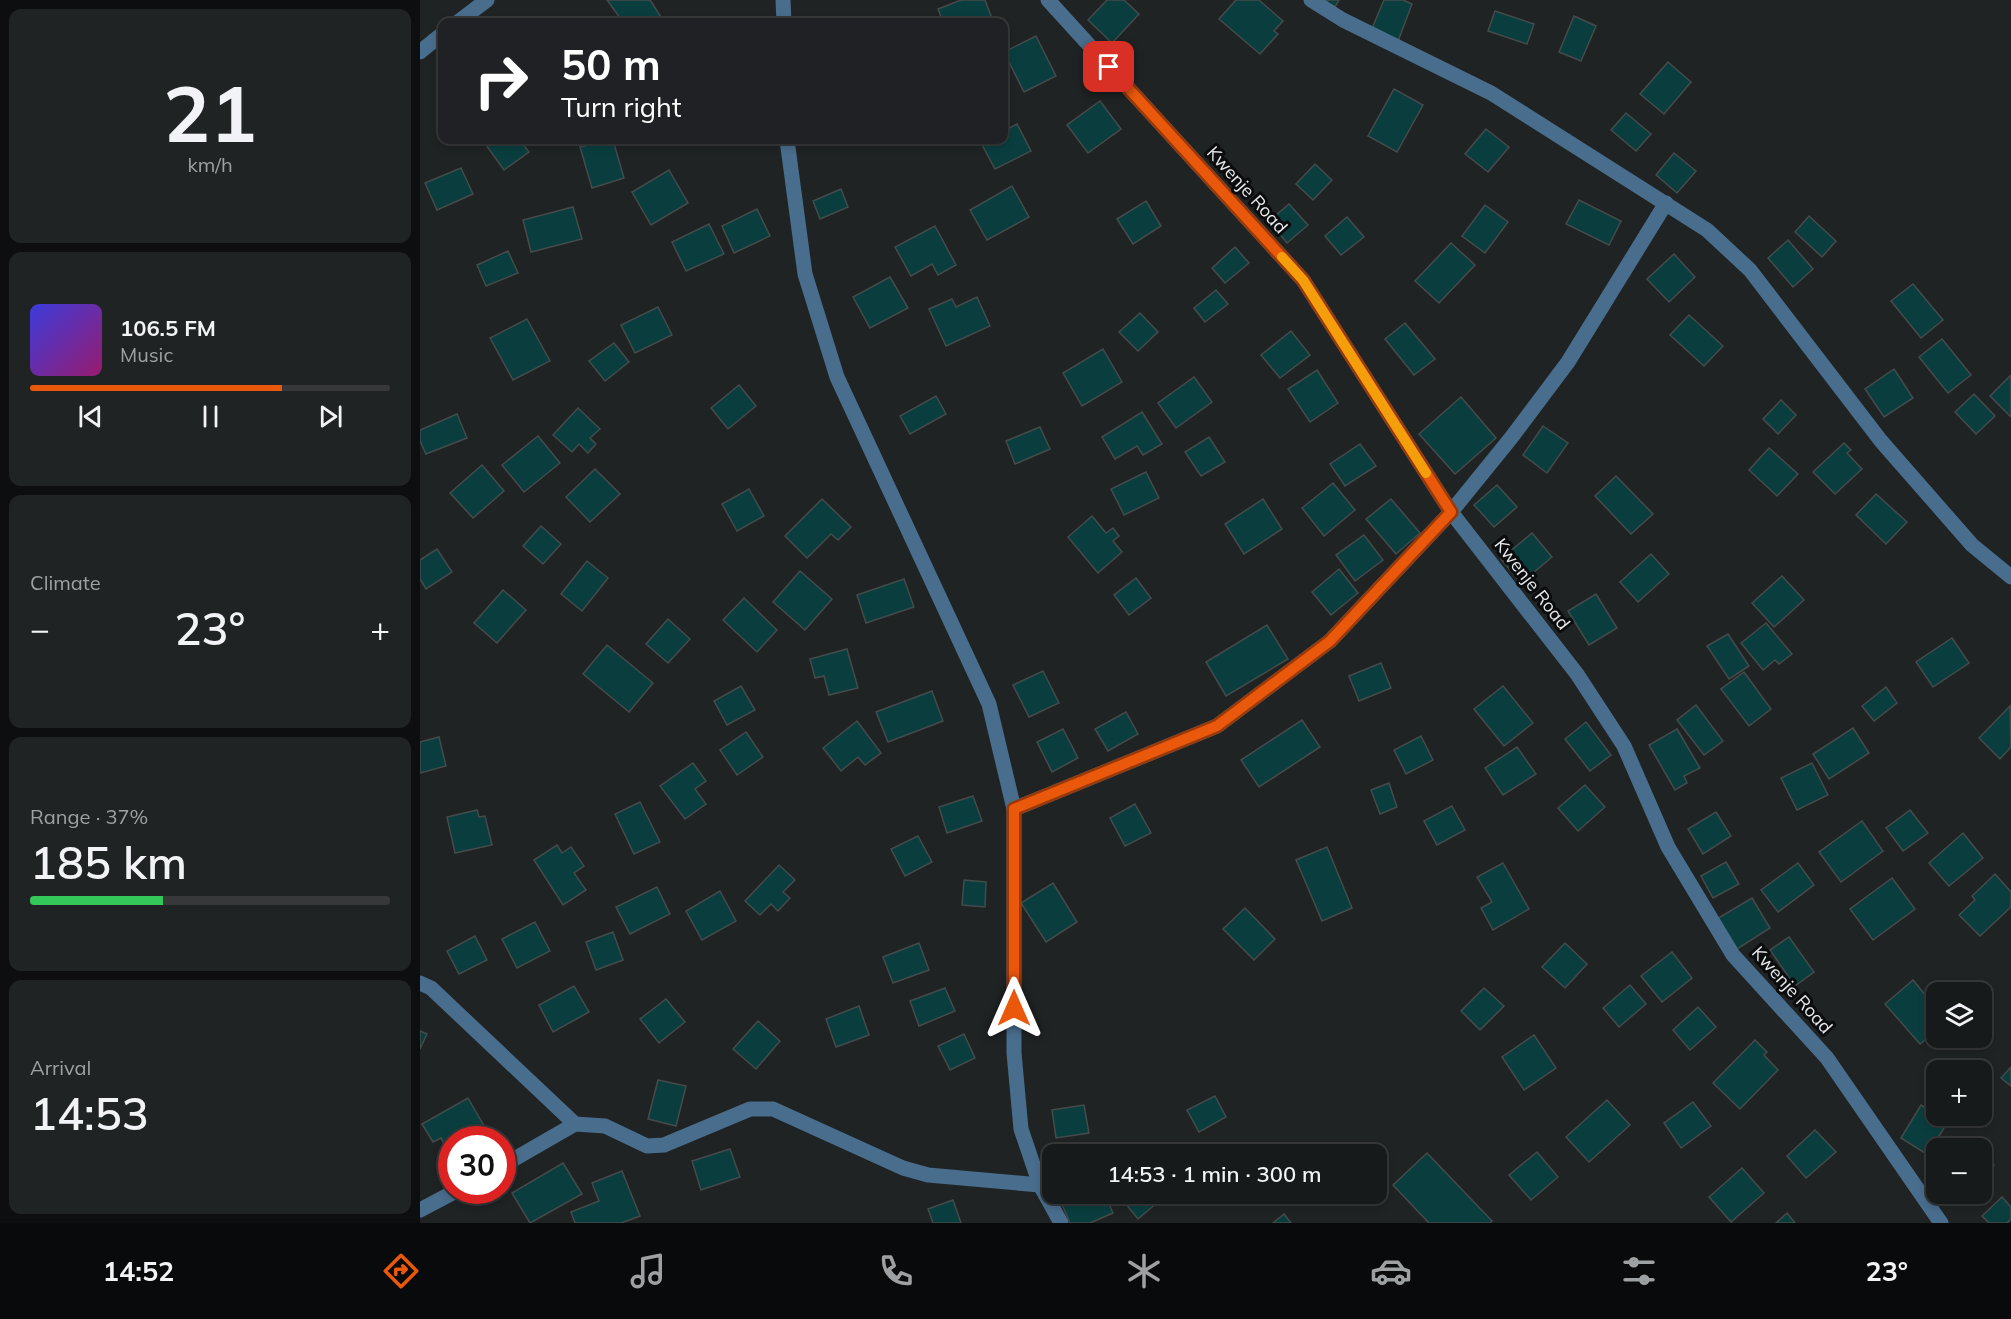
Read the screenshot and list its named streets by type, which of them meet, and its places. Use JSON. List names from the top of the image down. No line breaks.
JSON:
{"streets":{"street":["Kwenje Road"]},"page":{"tile":[["21","km/h"],"Climate",["Range · 37%","185 km"],["Arrival","14:53"]],"turn":["50 m","Turn right"],"song":["106.5 FM","Music"],"heat":["−","23°","+"],"map_buttons":["+","−"],"limit":"30","trip":"14:53 · 1 min · 300 m","tabs":["14:52","23°"]}}
